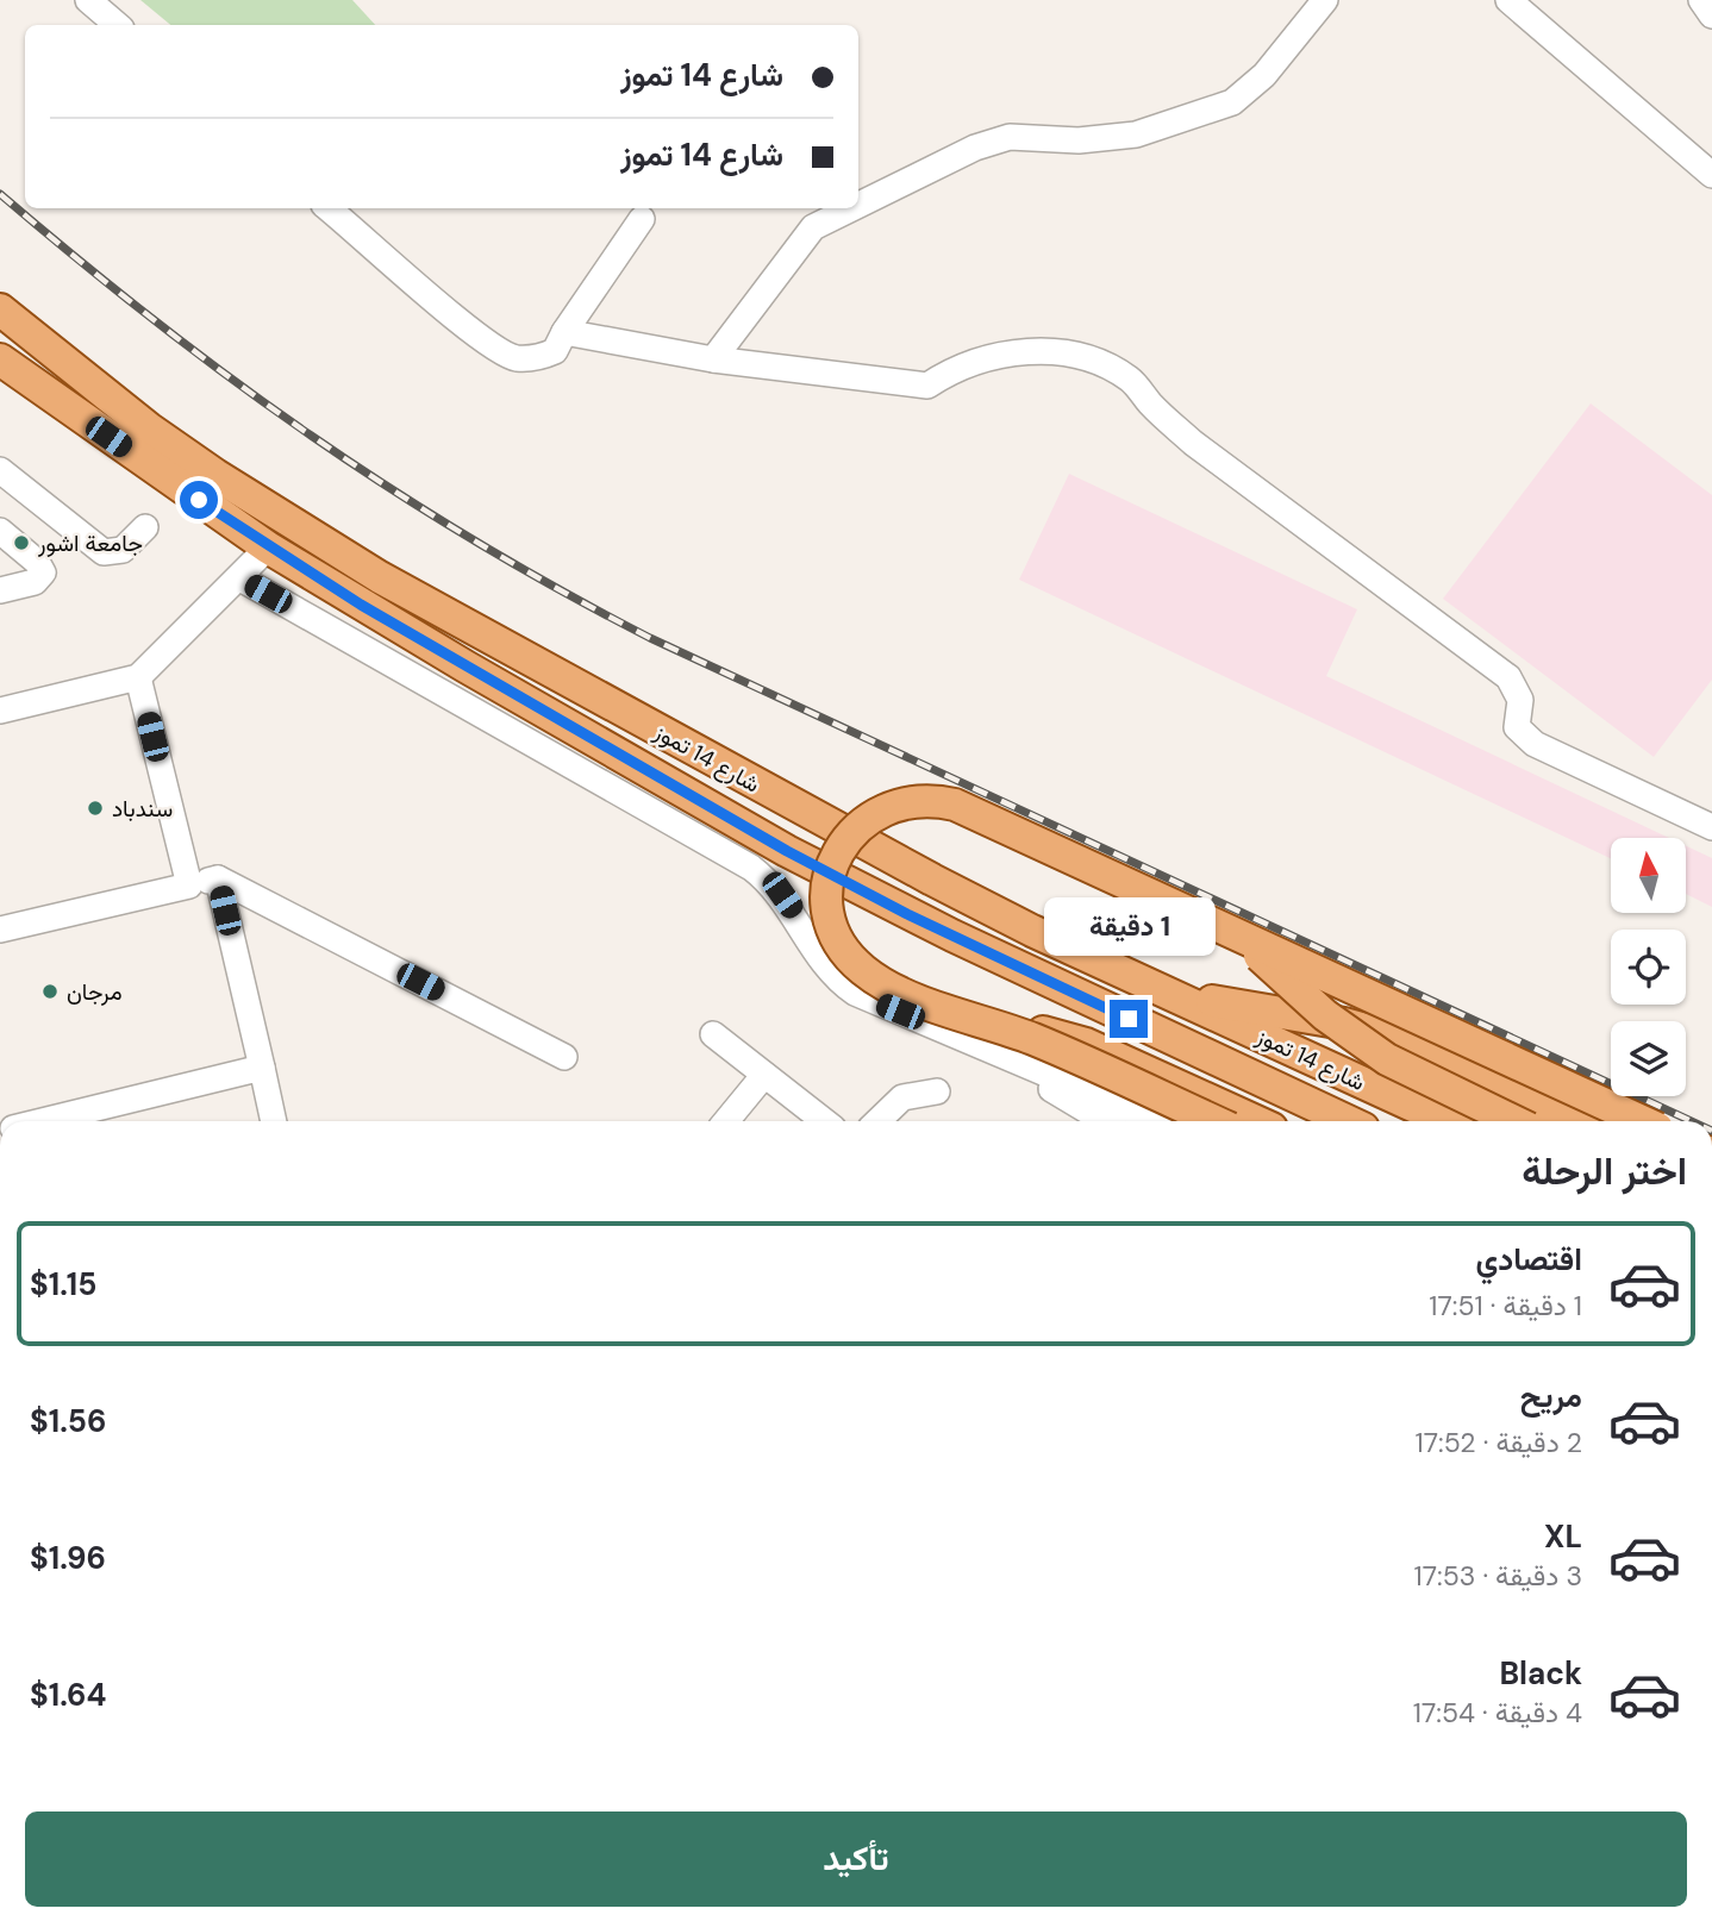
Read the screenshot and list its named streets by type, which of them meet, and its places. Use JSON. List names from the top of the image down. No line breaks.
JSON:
{"streets":{"main road":["شارع 14 تموز"]},"places":["جامعة اشور","سندباد","مرجان"],"north":"top","page":{"banner":["شارع 14 تموز","شارع 14 تموز"],"bubble":"1 دقيقة","heading":"اختر الرحلة","list":[{"name":"اقتصادي","note":"1 دقيقة · 17:51","value":"$1.15"},{"name":"مريح","note":"2 دقيقة · 17:52","value":"$1.56"},{"name":"XL","note":"3 دقيقة · 17:53","value":"$1.96"},{"name":"Black","note":"4 دقيقة · 17:54","value":"$1.64"}],"buttons":"تأكيد"}}
